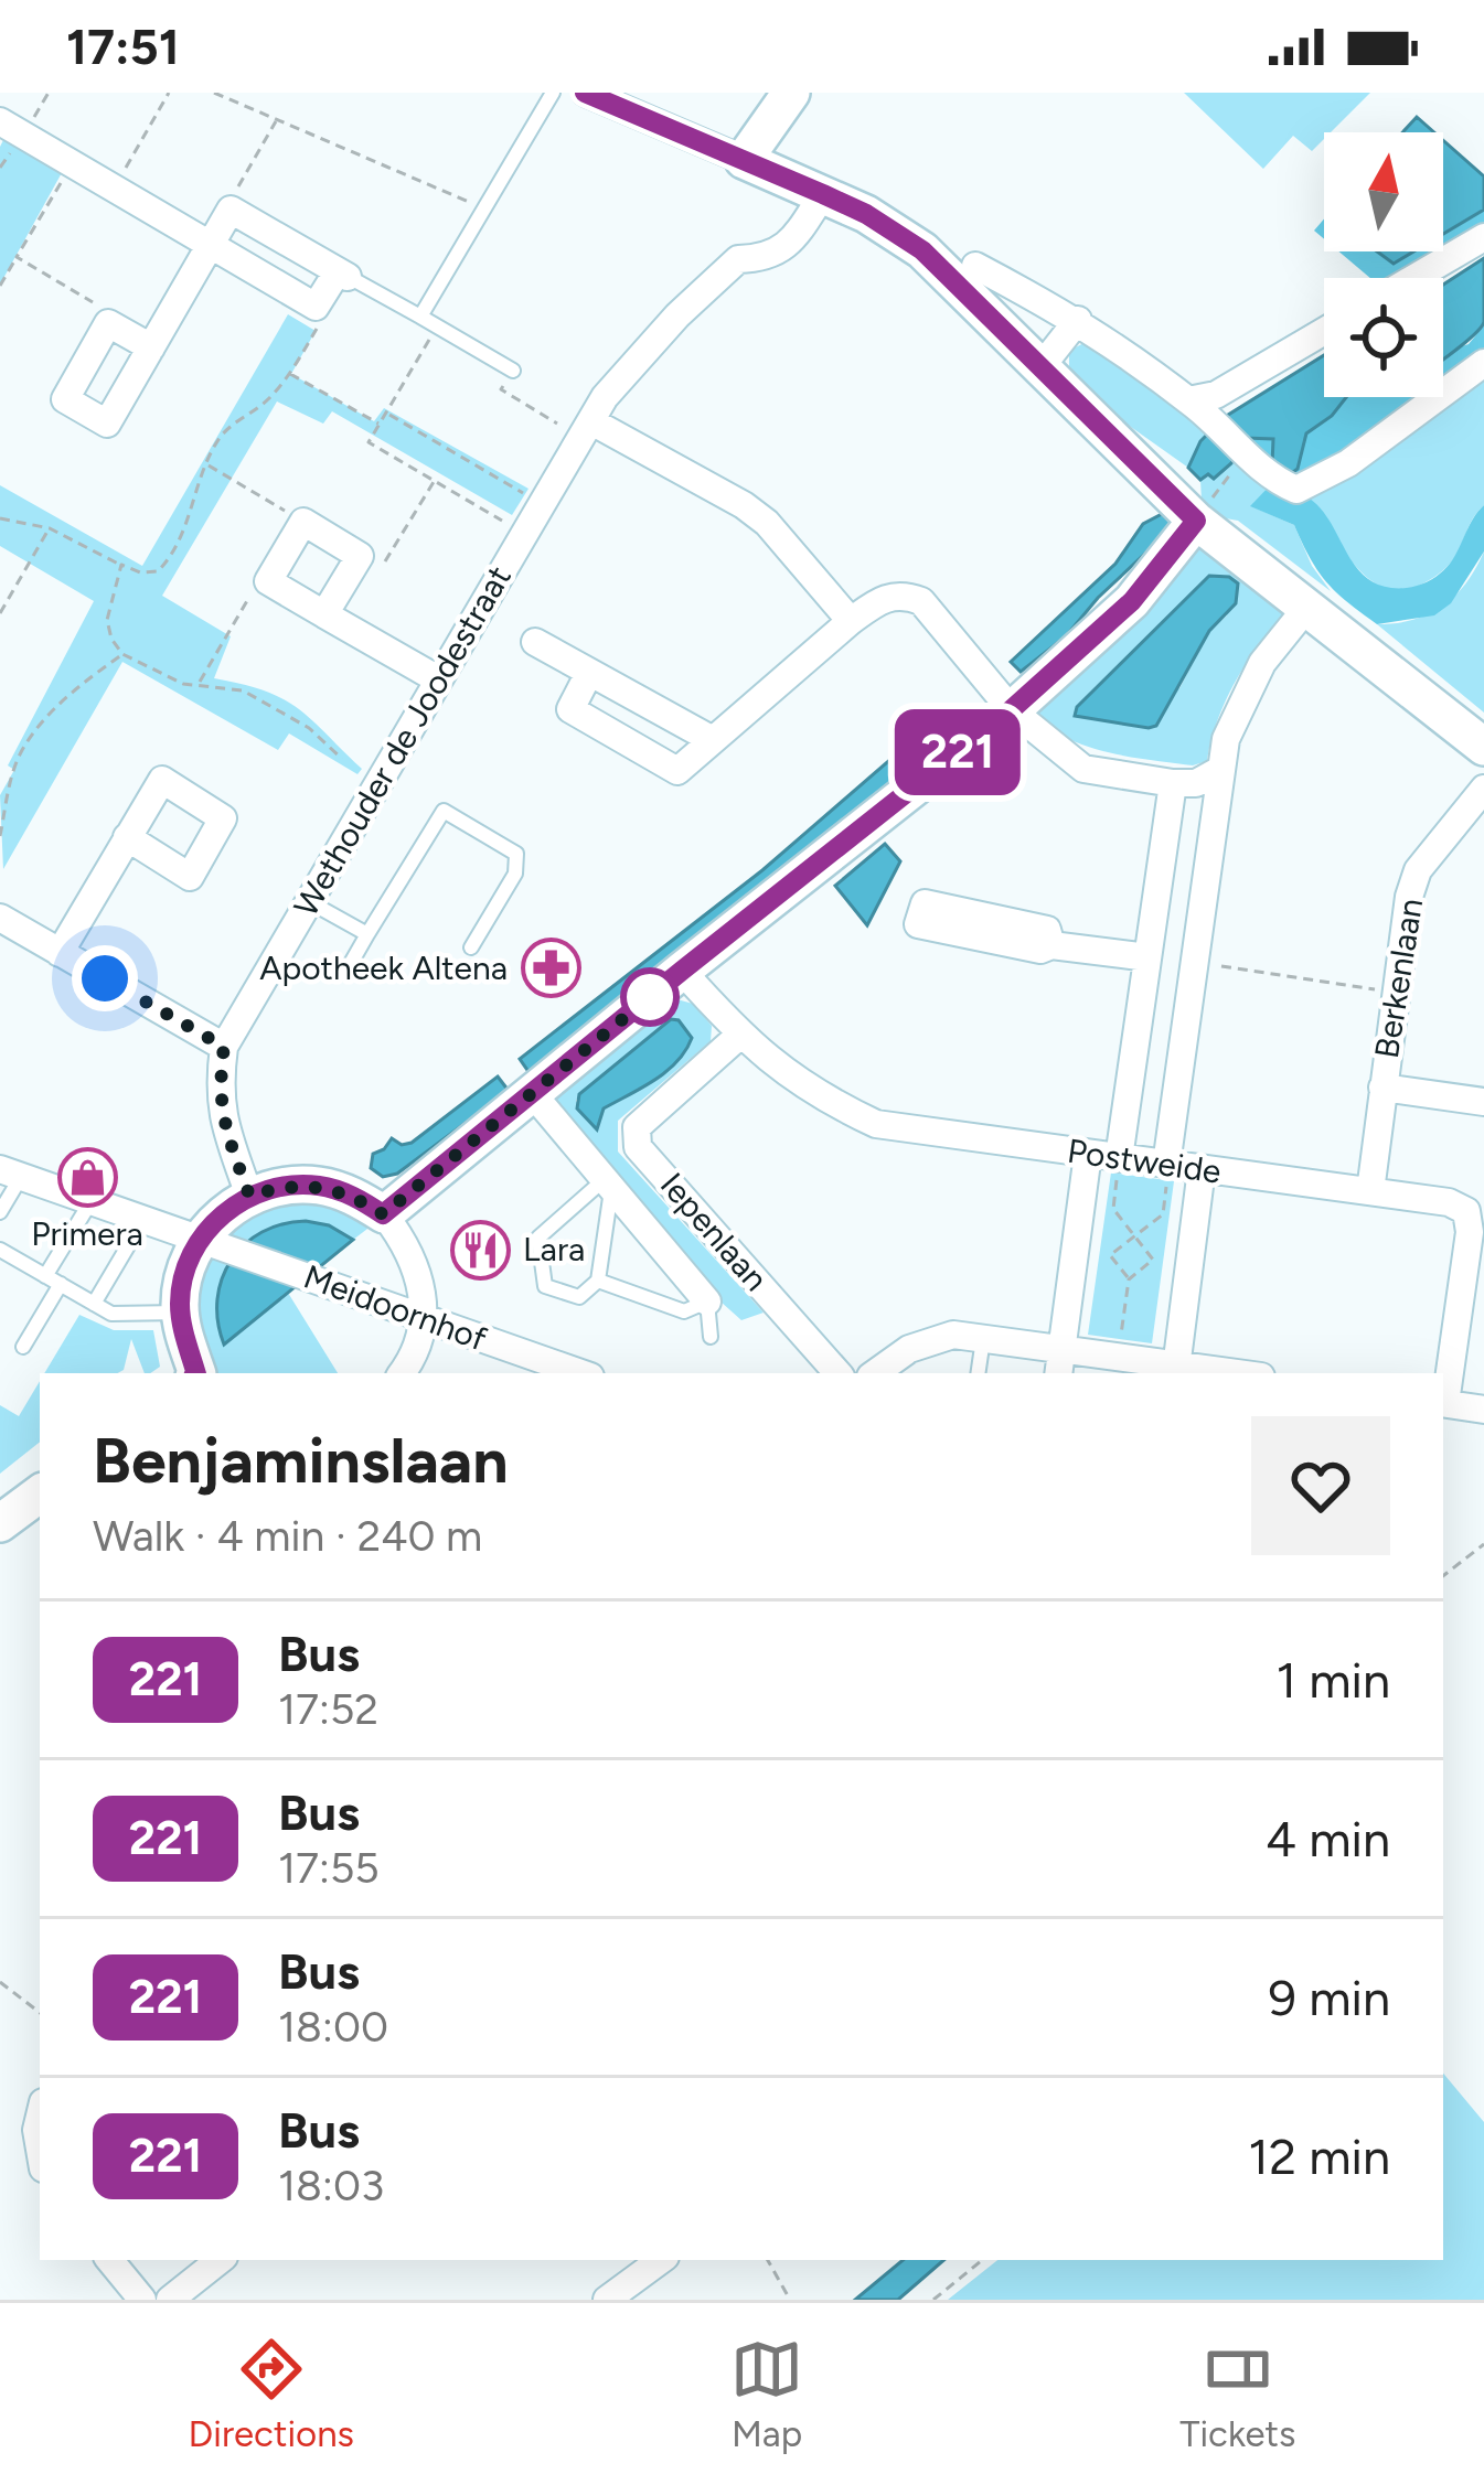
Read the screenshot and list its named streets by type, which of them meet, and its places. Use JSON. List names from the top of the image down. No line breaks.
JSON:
{"streets":{"street":["Wethouder de Joodestraat","Berkenlaan","Postweide","Iepenlaan","Meidoornhof"]},"crossings":[["Berkenlaan","Postweide"],["Postweide","Iepenlaan"]],"places":{"pharmacy":["Apotheek Altena"],"shop":["Primera"],"restaurant":["Lara"]},"lines":["bus line 221"],"north":"top","page":{"status":"17:51","on_map":"221","heading":["Benjaminslaan","Walk · 4 min · 240 m"],"list":[{"mark":"221","name":"Bus","note":"17:52","value":"1 min"},{"mark":"221","name":"Bus","note":"17:55","value":"4 min"},{"mark":"221","name":"Bus","note":"18:00","value":"9 min"},{"mark":"221","name":"Bus","note":"18:03","value":"12 min"}],"tabs":["Directions","Map","Tickets"]}}
